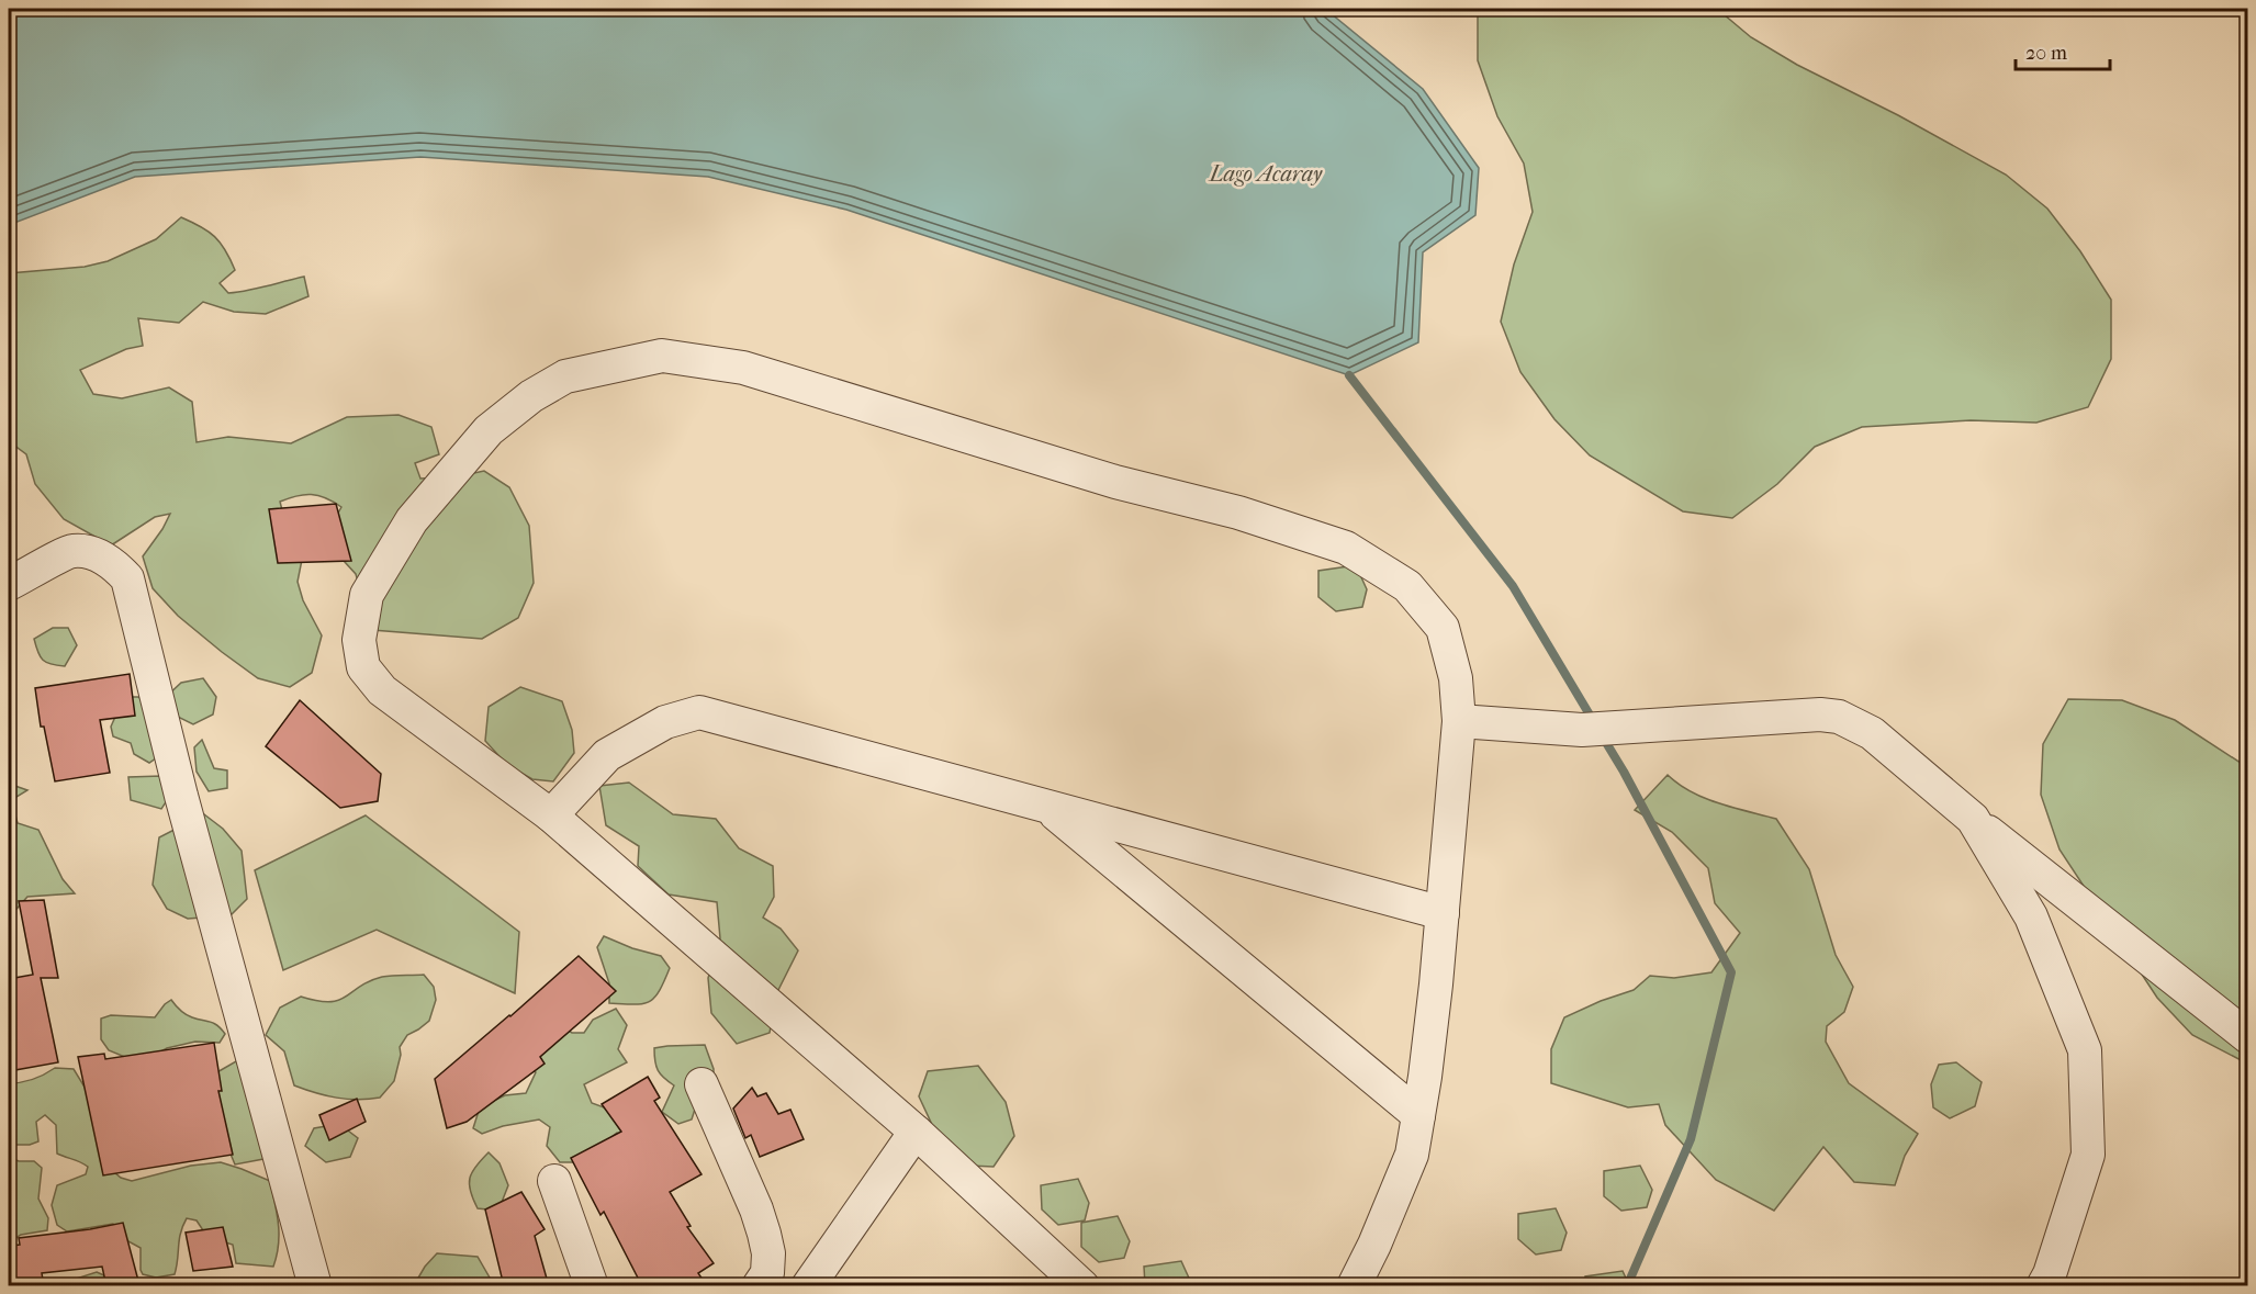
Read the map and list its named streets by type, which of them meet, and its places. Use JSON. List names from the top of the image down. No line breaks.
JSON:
{"water":["Lago Acaray"],"scale_bar":"20 m"}
